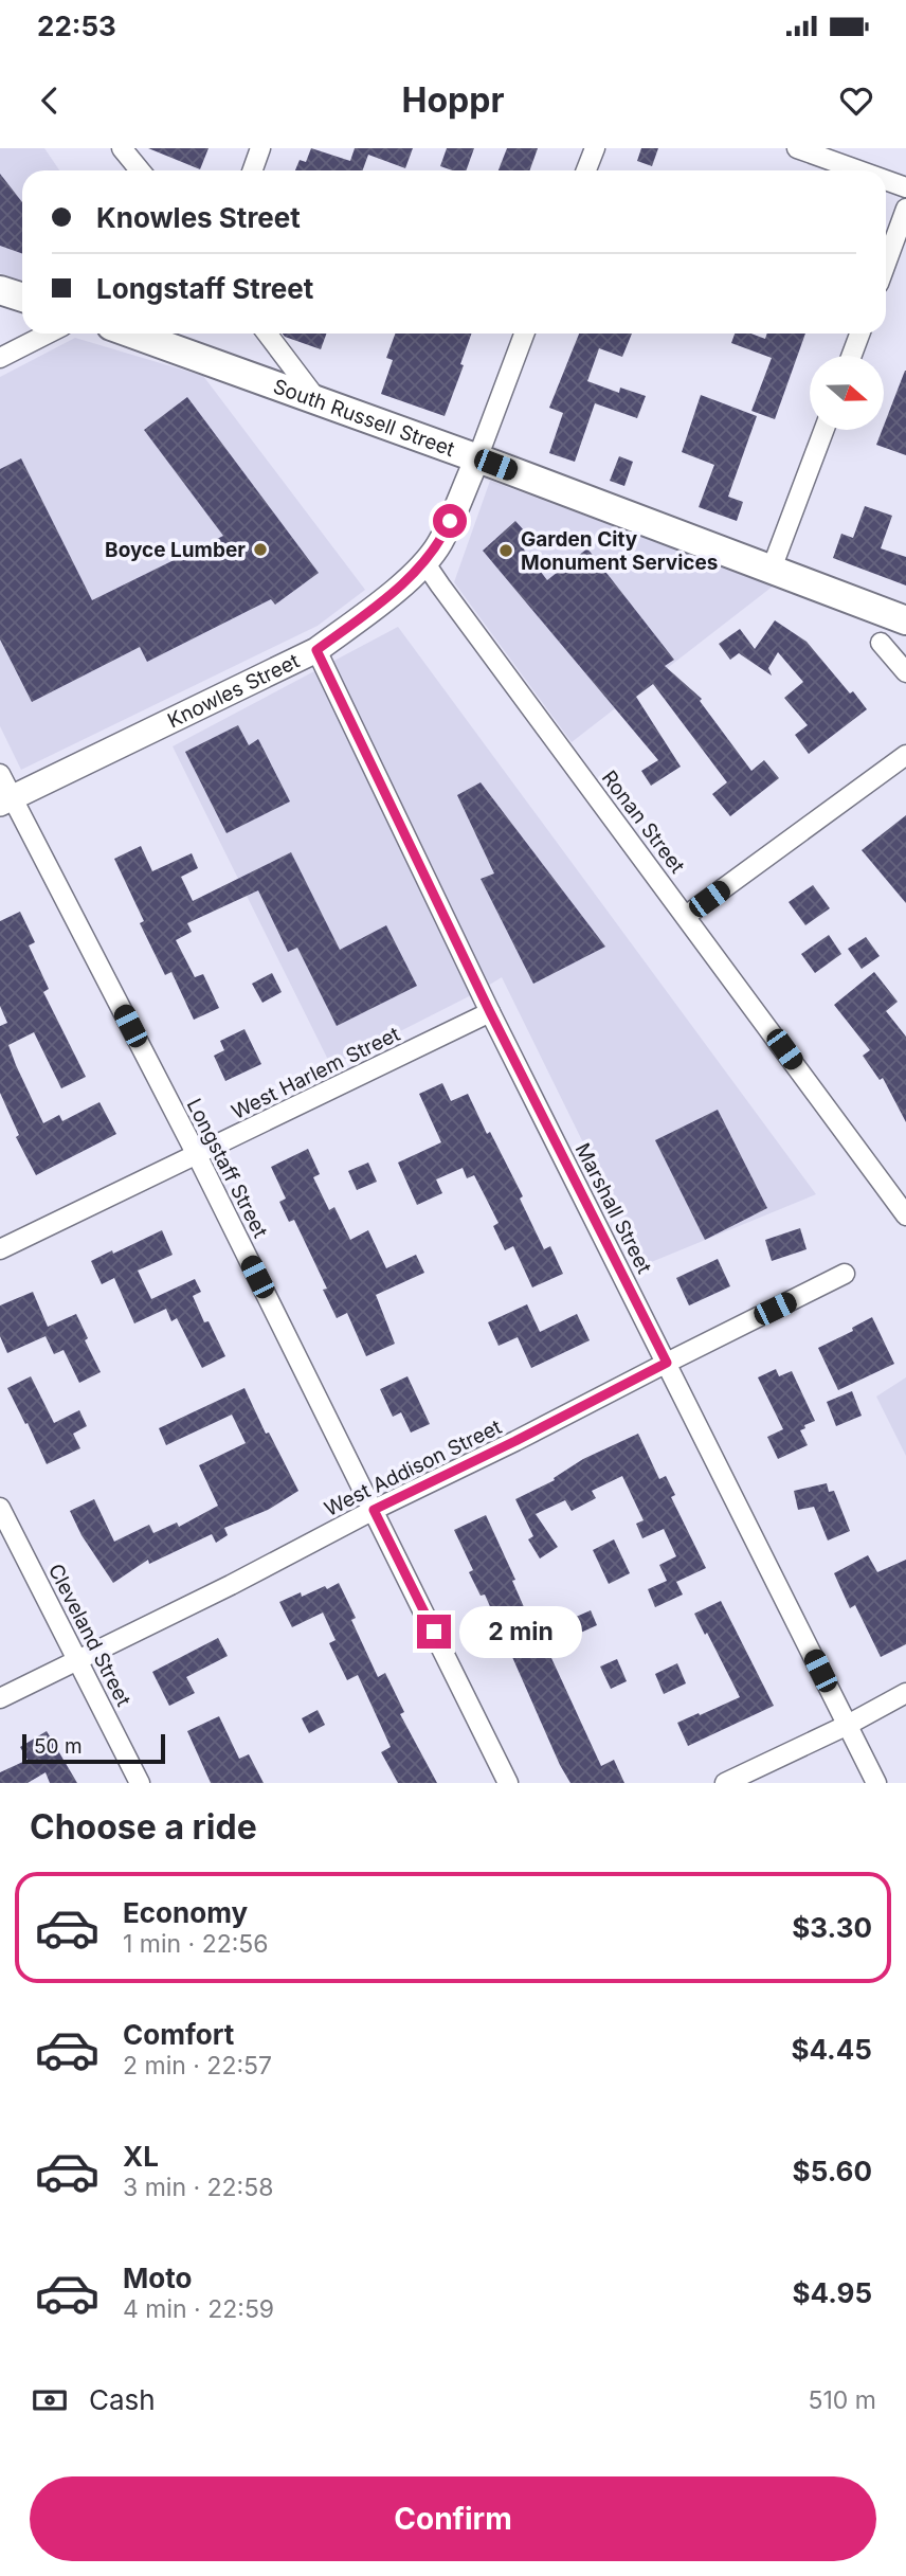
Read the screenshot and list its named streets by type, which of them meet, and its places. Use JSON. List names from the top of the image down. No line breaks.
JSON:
{"streets":{"main road":["South Russell Street"],"street":["Knowles Street","Ronan Street","West Harlem Street","Longstaff Street","Marshall Street","West Addison Street","Cleveland Street"]},"crossings":[["South Russell Street","Knowles Street"],["Knowles Street","Ronan Street"],["Knowles Street","Longstaff Street"],["Knowles Street","Marshall Street"],["West Harlem Street","Longstaff Street"],["West Harlem Street","Marshall Street"],["Longstaff Street","West Addison Street"],["Marshall Street","West Addison Street"],["West Addison Street","Cleveland Street"]],"places":["Boyce Lumber","Garden City Monument Services"],"scale_bar":"50 m","north":"right","page":{"status":"22:53","header":"Hoppr","banner":["Knowles Street","Longstaff Street"],"bubble":"2 min","scale":"50 m","heading":"Choose a ride","list":[{"name":"Economy","note":"1 min · 22:56","value":"$3.30"},{"name":"Comfort","note":"2 min · 22:57","value":"$4.45"},{"name":"XL","note":"3 min · 22:58","value":"$5.60"},{"name":"Moto","note":"4 min · 22:59","value":"$4.95"}],"pay":["Cash","510 m"],"buttons":"Confirm"}}
